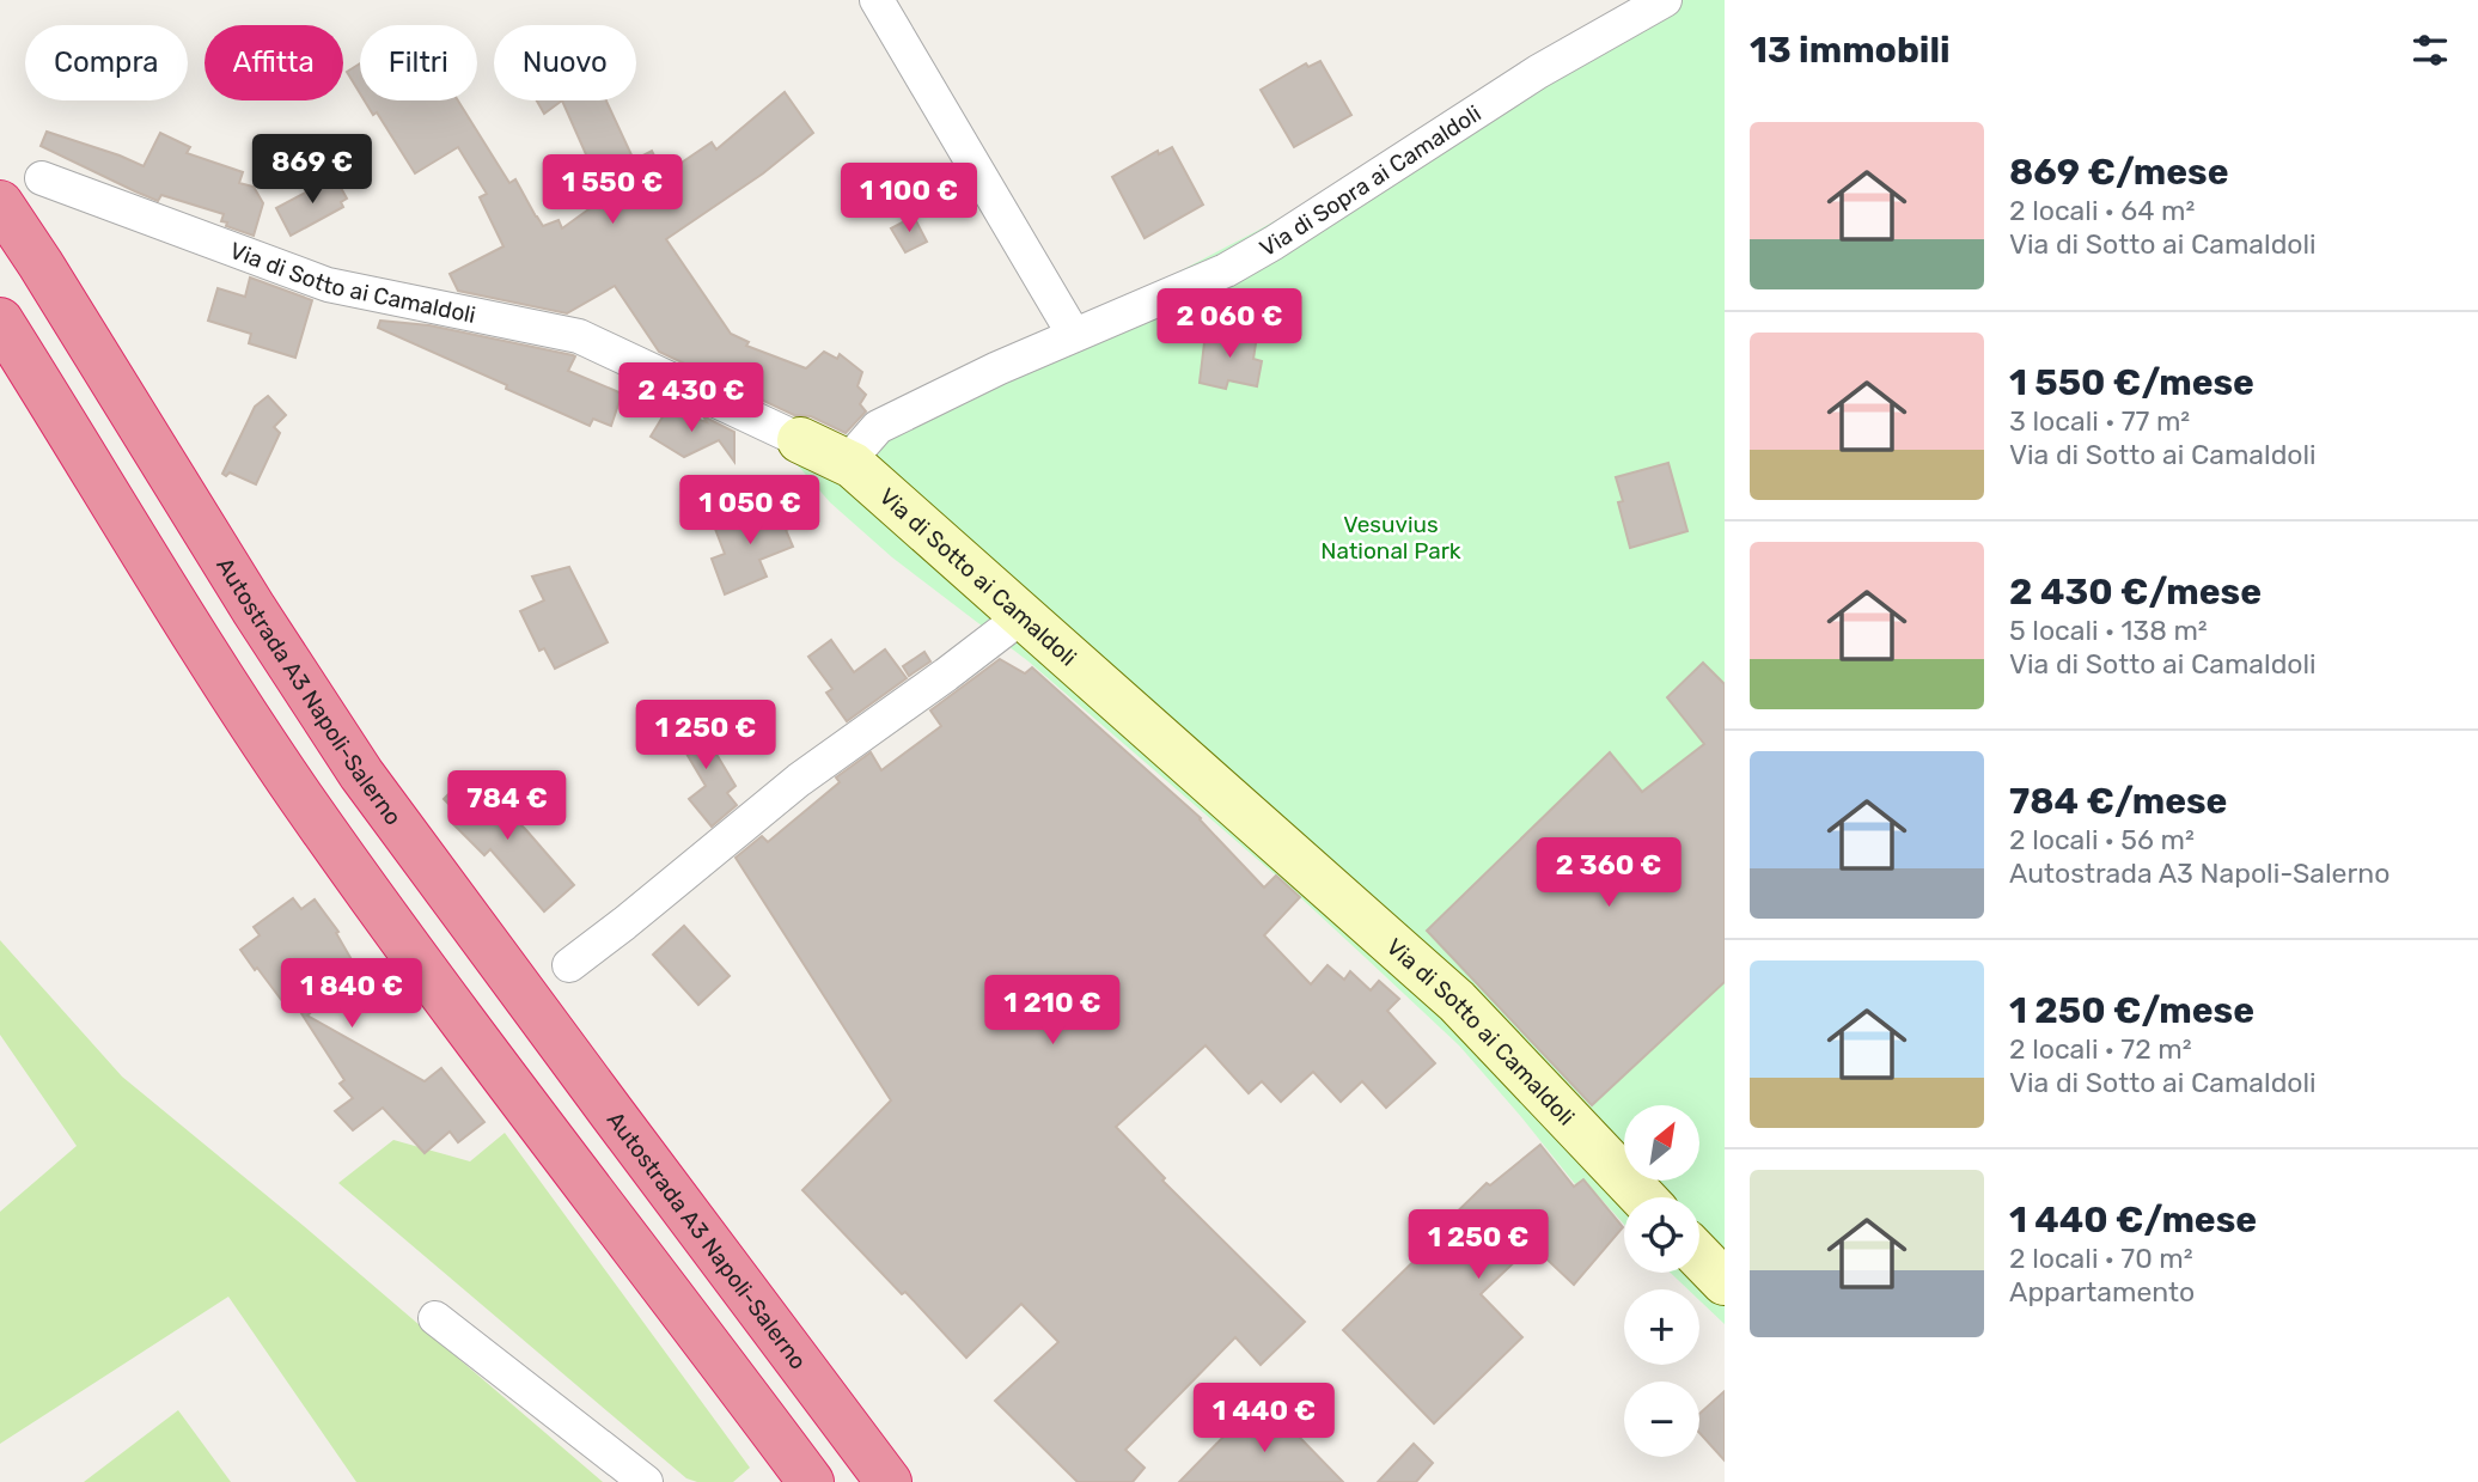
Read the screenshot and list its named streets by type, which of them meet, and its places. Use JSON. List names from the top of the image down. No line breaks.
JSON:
{"streets":{"highway":["Autostrada A3 Napoli-Salerno"],"street":["Via di Sopra ai Camaldoli","Via di Sotto ai Camaldoli"]},"crossings":[["Via di Sopra ai Camaldoli","Via di Sotto ai Camaldoli"]],"parks":["Vesuvius National Park"],"north":"top right","page":{"heading":"13 immobili","chip":["Compra","Affitta","Filtri","Nuovo"],"list":[{"name":"869 €/mese","note":"2 locali · 64 m² · Via di Sotto ai Camaldoli"},{"name":"1 550 €/mese","note":"3 locali · 77 m² · Via di Sotto ai Camaldoli"},{"name":"2 430 €/mese","note":"5 locali · 138 m² · Via di Sotto ai Camaldoli"},{"name":"784 €/mese","note":"2 locali · 56 m² · Autostrada A3 Napoli-Salerno"},{"name":"1 250 €/mese","note":"2 locali · 72 m² · Via di Sotto ai Camaldoli"},{"name":"1 440 €/mese","note":"2 locali · 70 m² · Appartamento"}],"price":["869 €","1 550 €","1 100 €","2 060 €","2 430 €","1 050 €","1 250 €","784 €","2 360 €","1 840 €","1 210 €","1 250 €","1 440 €"],"map_buttons":["+","−"]}}
